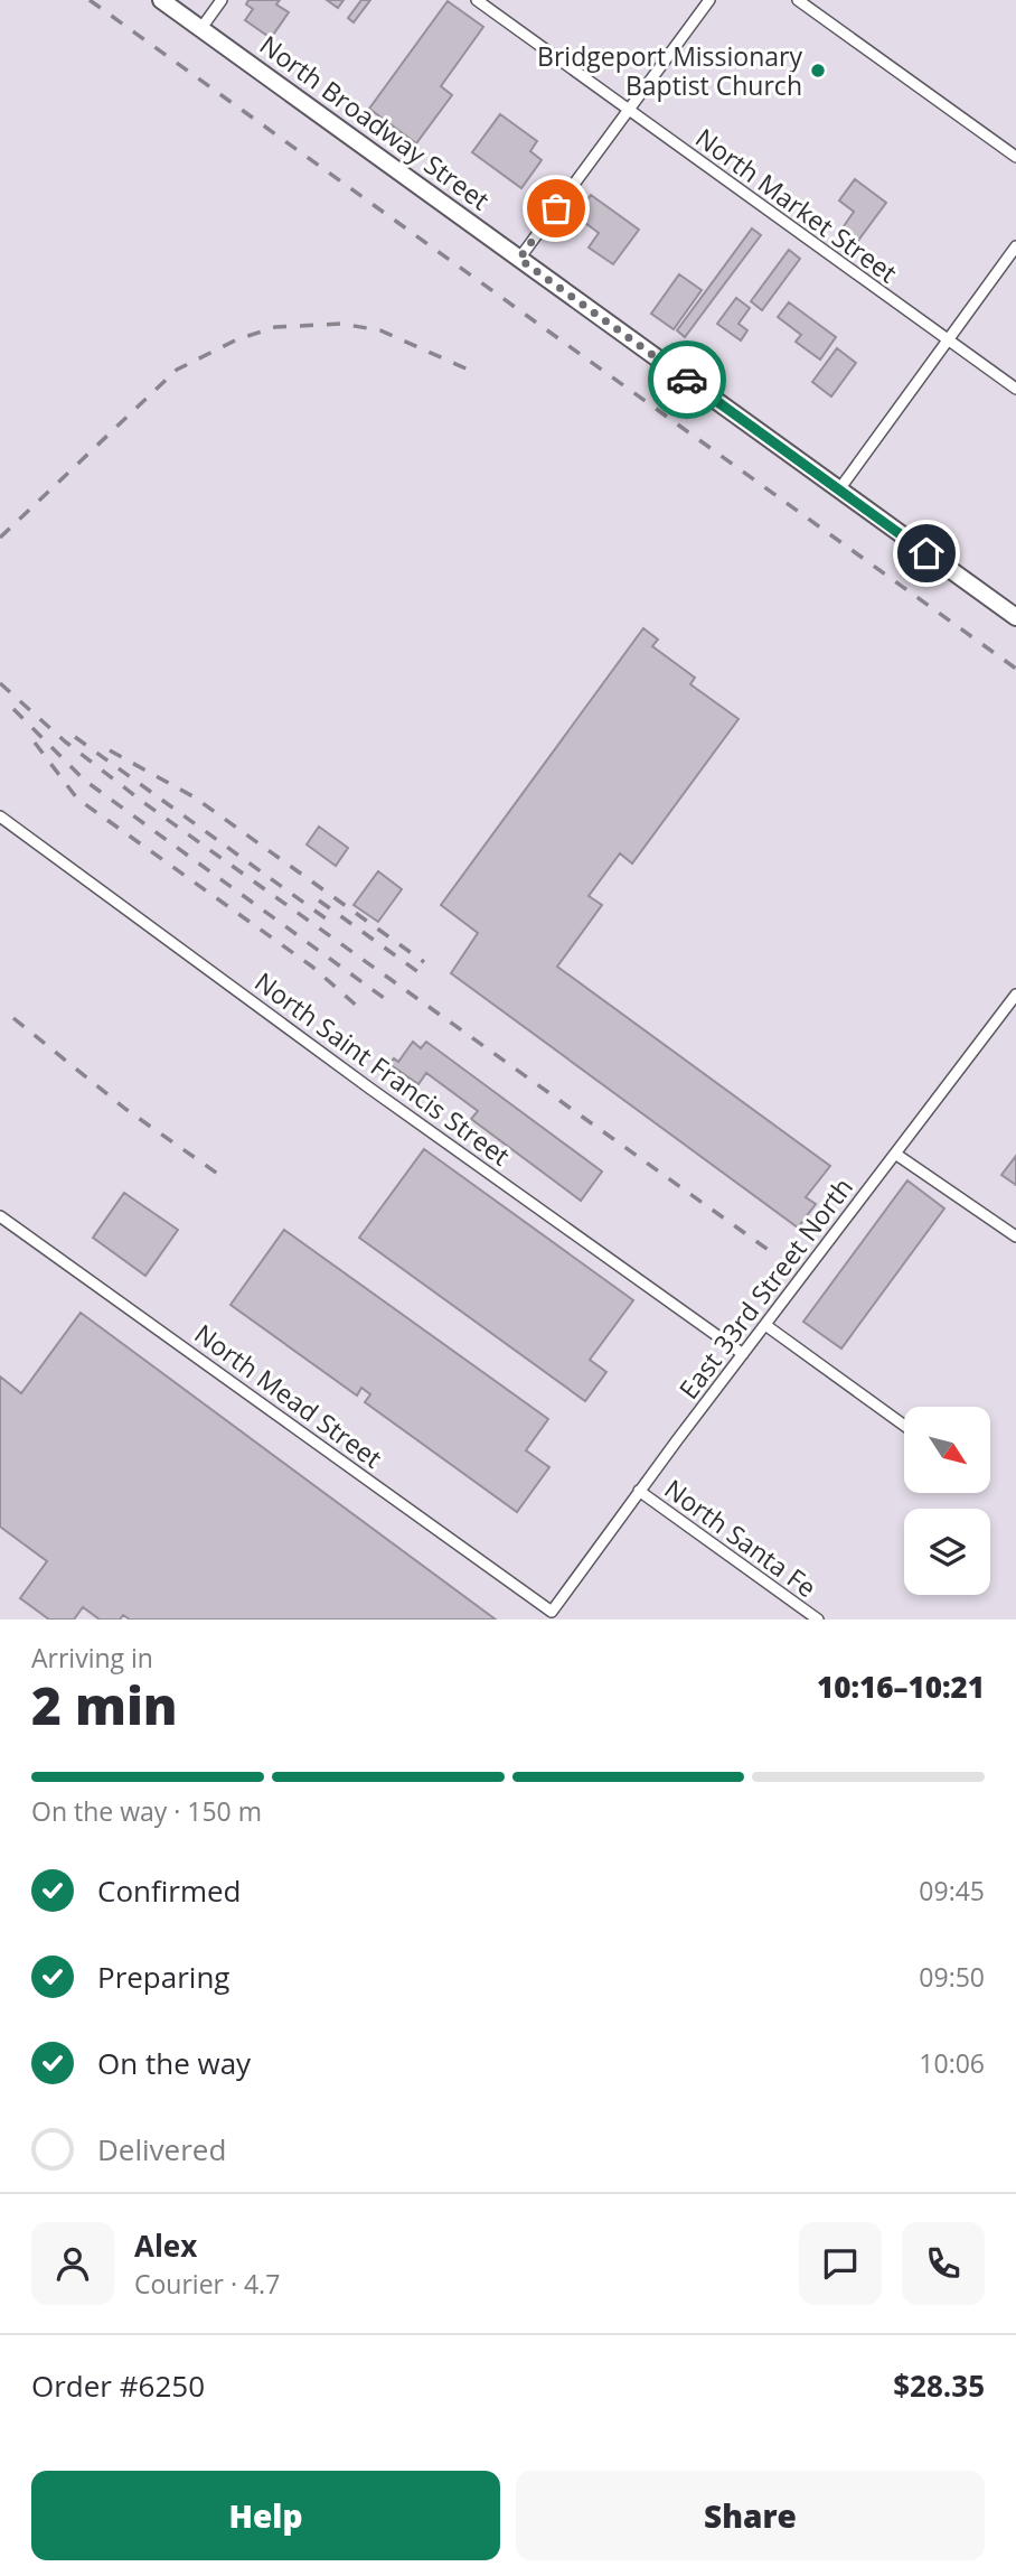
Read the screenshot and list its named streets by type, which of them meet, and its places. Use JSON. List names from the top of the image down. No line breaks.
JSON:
{"streets":{"main road":["North Broadway Street"],"street":["North Market Street","North Saint Francis Street","East 33rd Street North","North Mead Street","North Santa Fe"]},"crossings":[["North Saint Francis Street","East 33rd Street North"],["East 33rd Street North","North Mead Street"],["East 33rd Street North","North Santa Fe"]],"places":["Bridgeport Missionary Baptist Church"],"north":"bottom right","page":{"heading":["2 min","Arriving in","10:16–10:21"],"panel":["Alex","Courier · 4.7","Order #6250","$28.35"],"bar":"On the way · 150 m","list":[["Confirmed","09:45"],["Preparing","09:50"],["On the way","10:06"],"Delivered"],"buttons":["Help","Share"]}}
